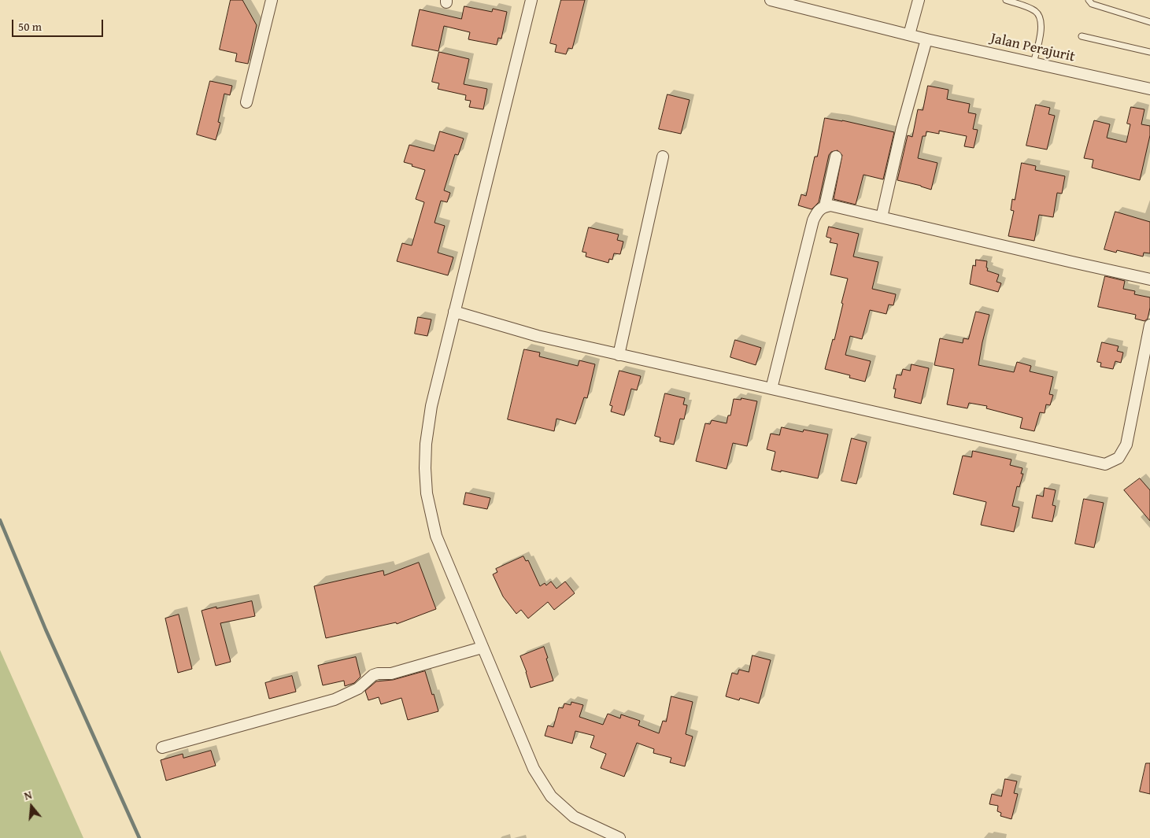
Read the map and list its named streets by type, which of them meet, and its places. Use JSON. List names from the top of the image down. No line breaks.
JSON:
{"streets":{"street":["Jalan Perajurit"]},"scale_bar":"50 m","north":"top"}
